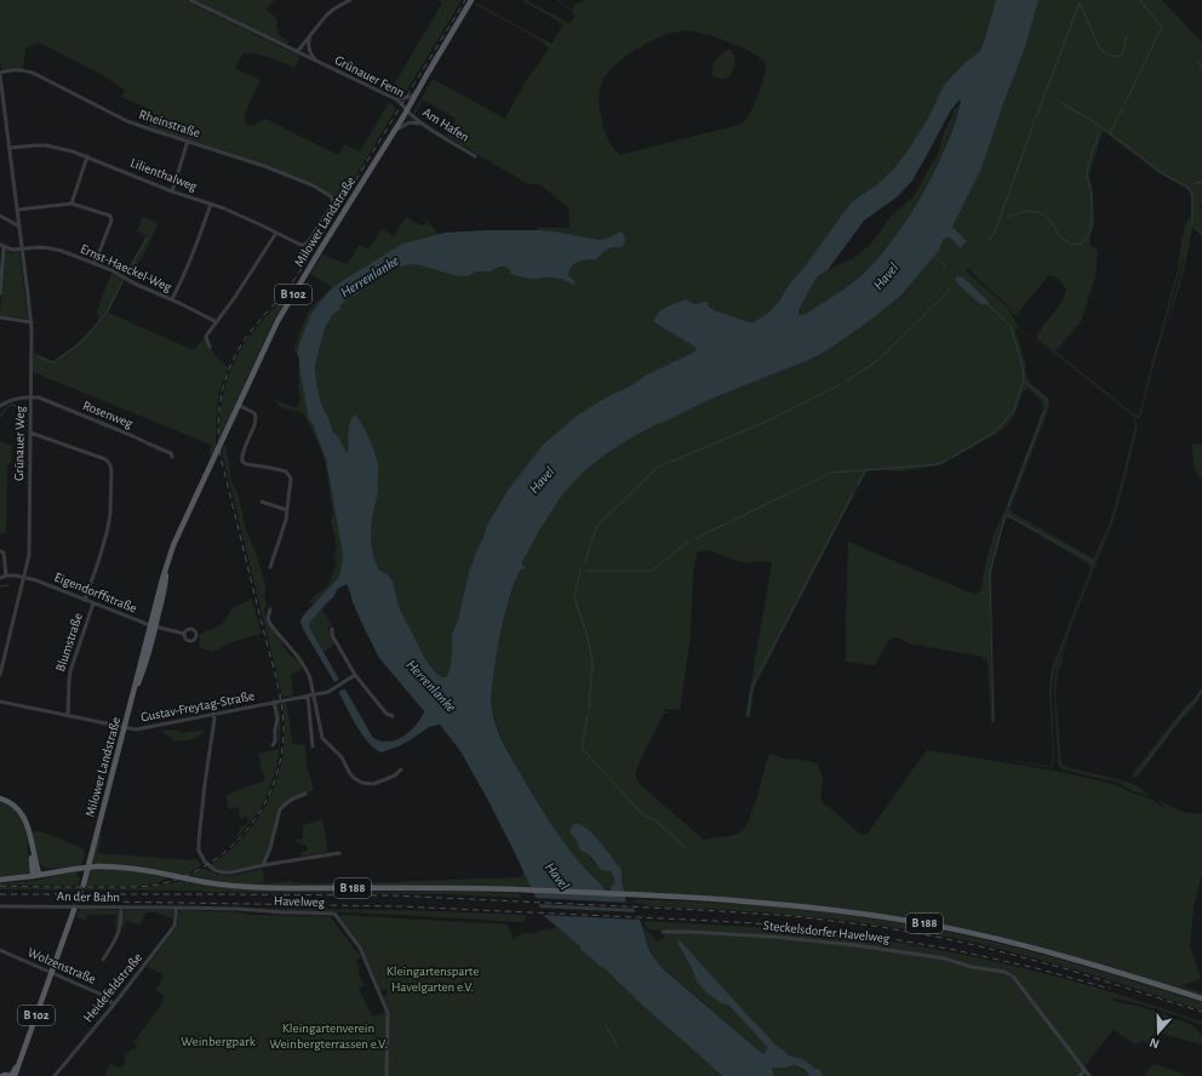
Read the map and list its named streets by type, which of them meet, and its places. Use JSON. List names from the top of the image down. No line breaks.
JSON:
{"streets":{"main road":["Milower Landstraße","B 102","B 188"],"street":["Grünauer Fenn","Rheinstraße","Am Hafen","Lilienthalweg","Ernst-Haeckel-Weg","Rosenweg","Grünauer Weg","Eigendorffstraße","Blumstraße","Gustav-Freytag-Straße","An der Bahn","Havelweg","Steckelsdorfer Havelweg","Wolzenstraße","Heidefeldstraße"]},"crossings":[["Grünauer Fenn","Am Hafen"],["Grünauer Fenn","Milower Landstraße"],["Rheinstraße","Lilienthalweg"],["Rheinstraße","Grünauer Weg"],["Am Hafen","Milower Landstraße"],["Lilienthalweg","Grünauer Weg"],["Milower Landstraße","Eigendorffstraße"],["Milower Landstraße","Gustav-Freytag-Straße"],["Ernst-Haeckel-Weg","Grünauer Weg"],["B 102","Wolzenstraße"],["Rosenweg","Grünauer Weg"],["Grünauer Weg","Eigendorffstraße"],["Grünauer Weg","Blumstraße"],["Eigendorffstraße","Blumstraße"],["Blumstraße","Gustav-Freytag-Straße"],["An der Bahn","Havelweg"],["An der Bahn","Heidefeldstraße"],["Havelweg","Heidefeldstraße"],["Wolzenstraße","Heidefeldstraße"]],"water":["Herrenlanke","Havel"],"parks":["Kleingartensparte Havelgarten e.V.","Kleingartenverein Weinbergterrassen e.V.","Weinbergpark"],"north":"bottom"}
